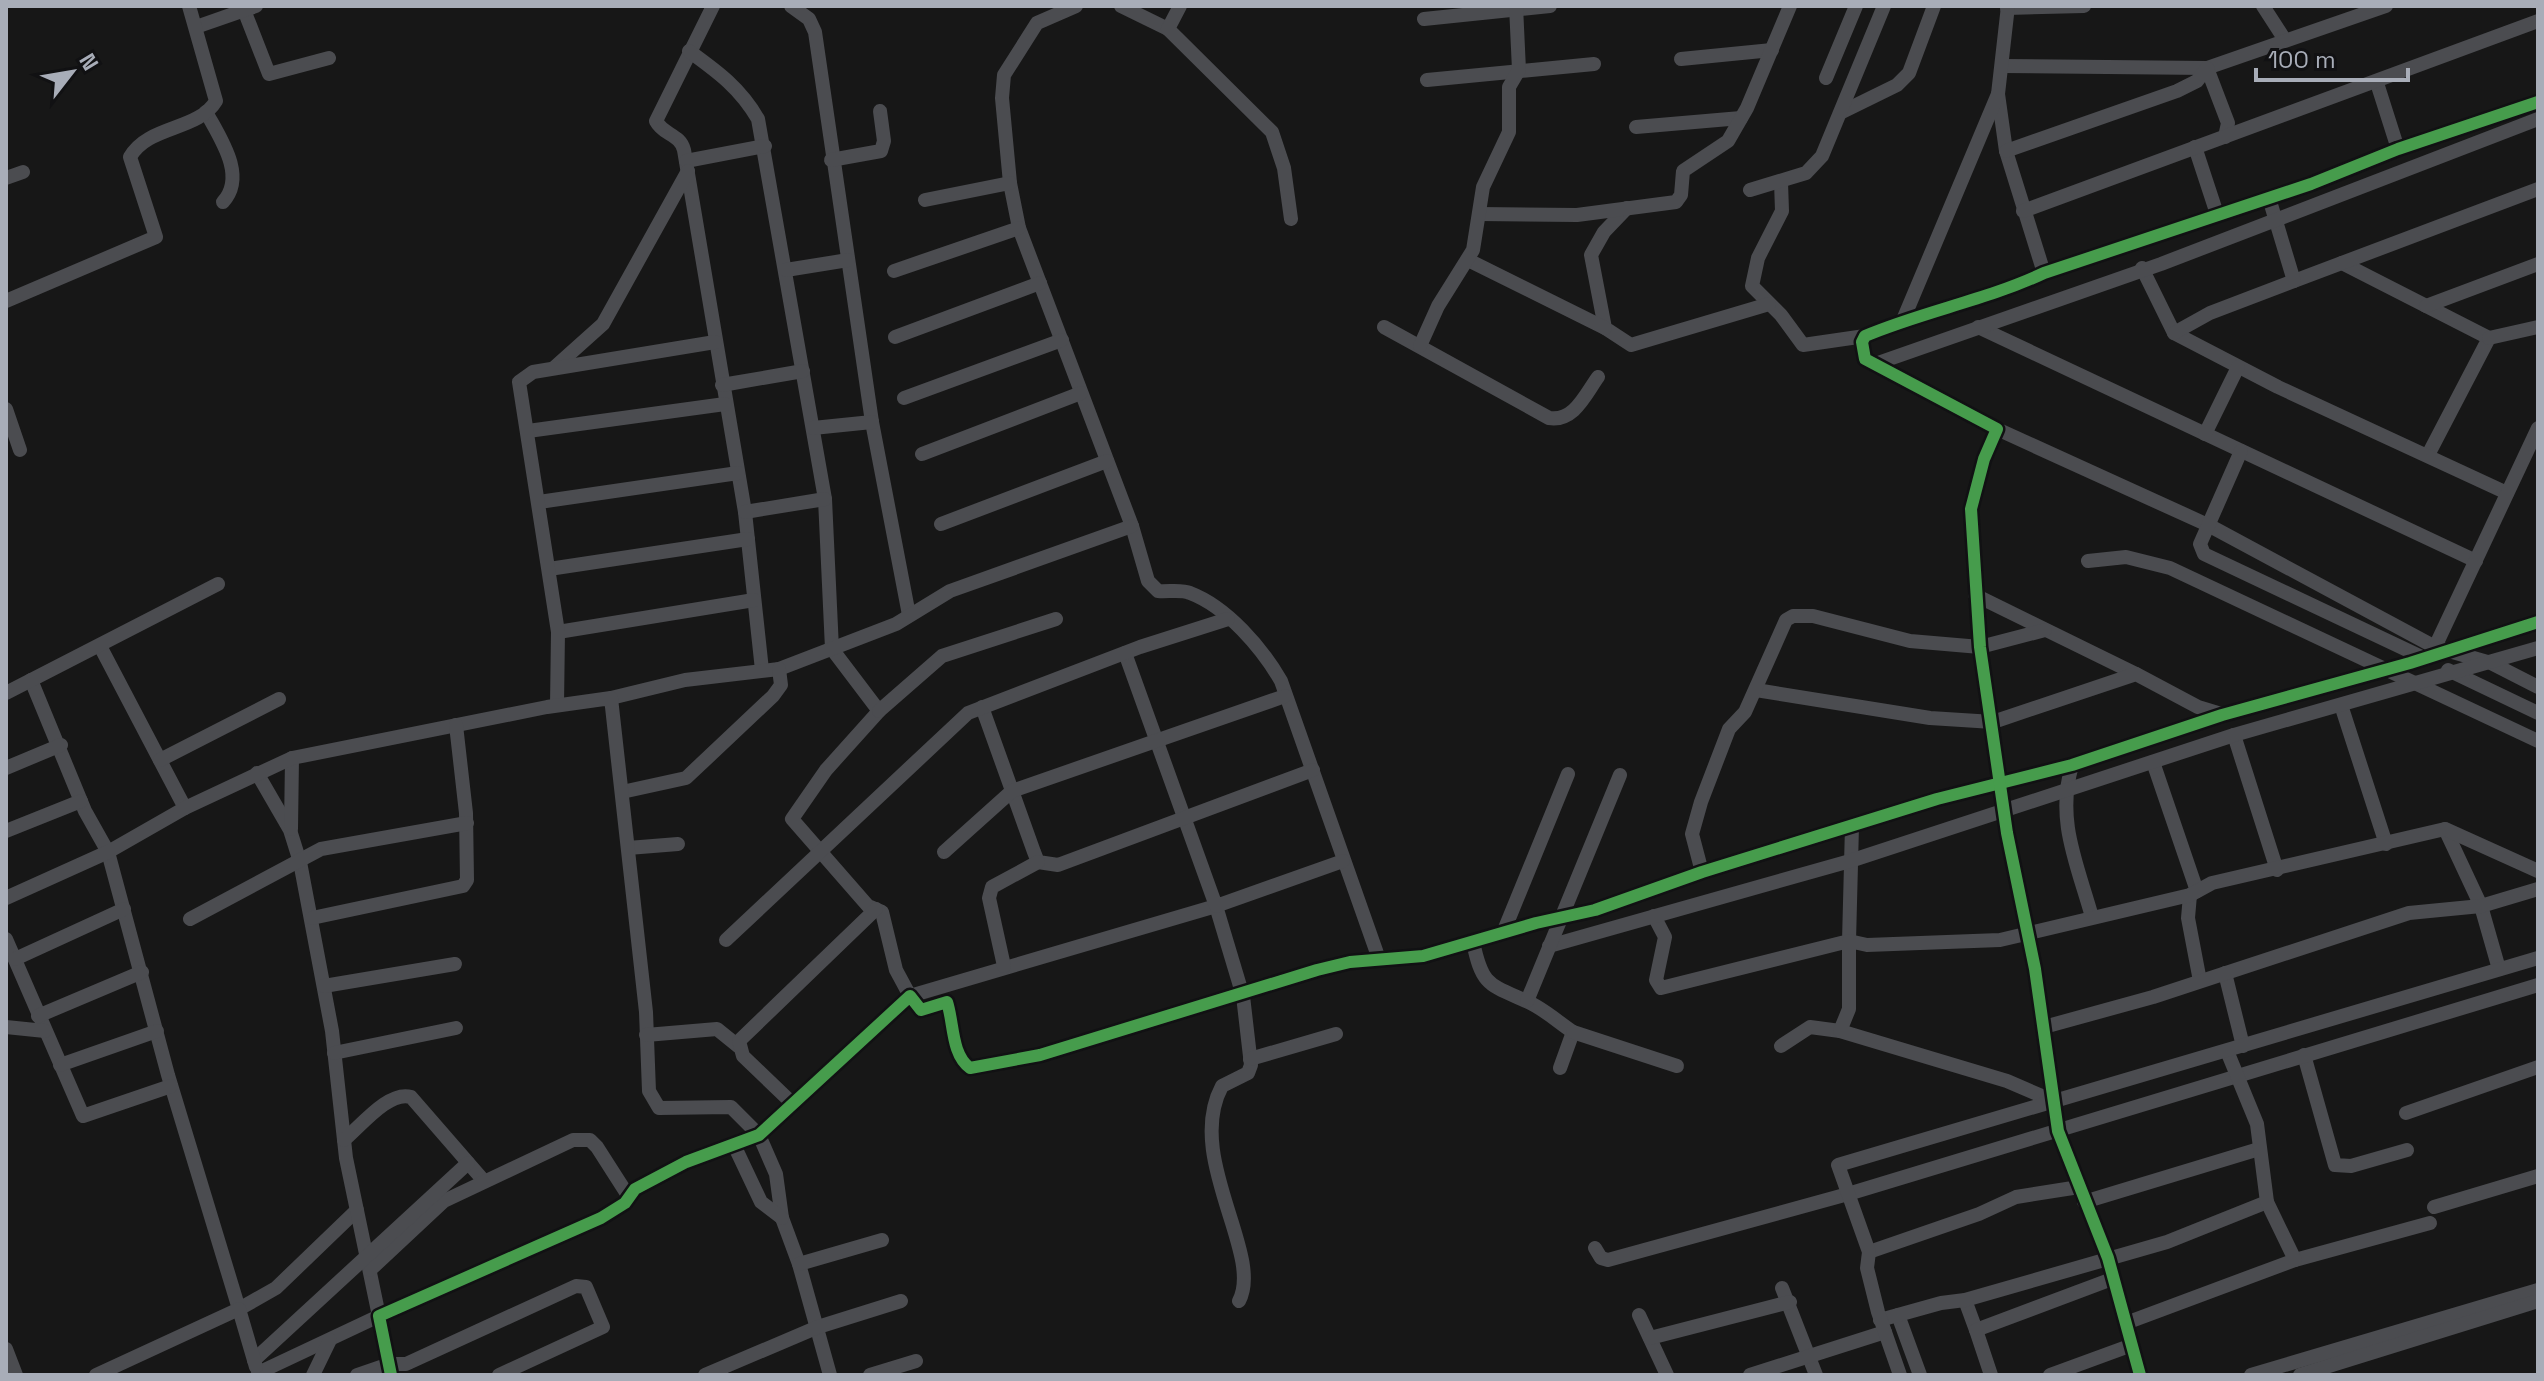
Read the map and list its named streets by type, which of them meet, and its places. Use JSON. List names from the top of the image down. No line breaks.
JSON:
{"scale_bar":"100 m","north":"top right"}
